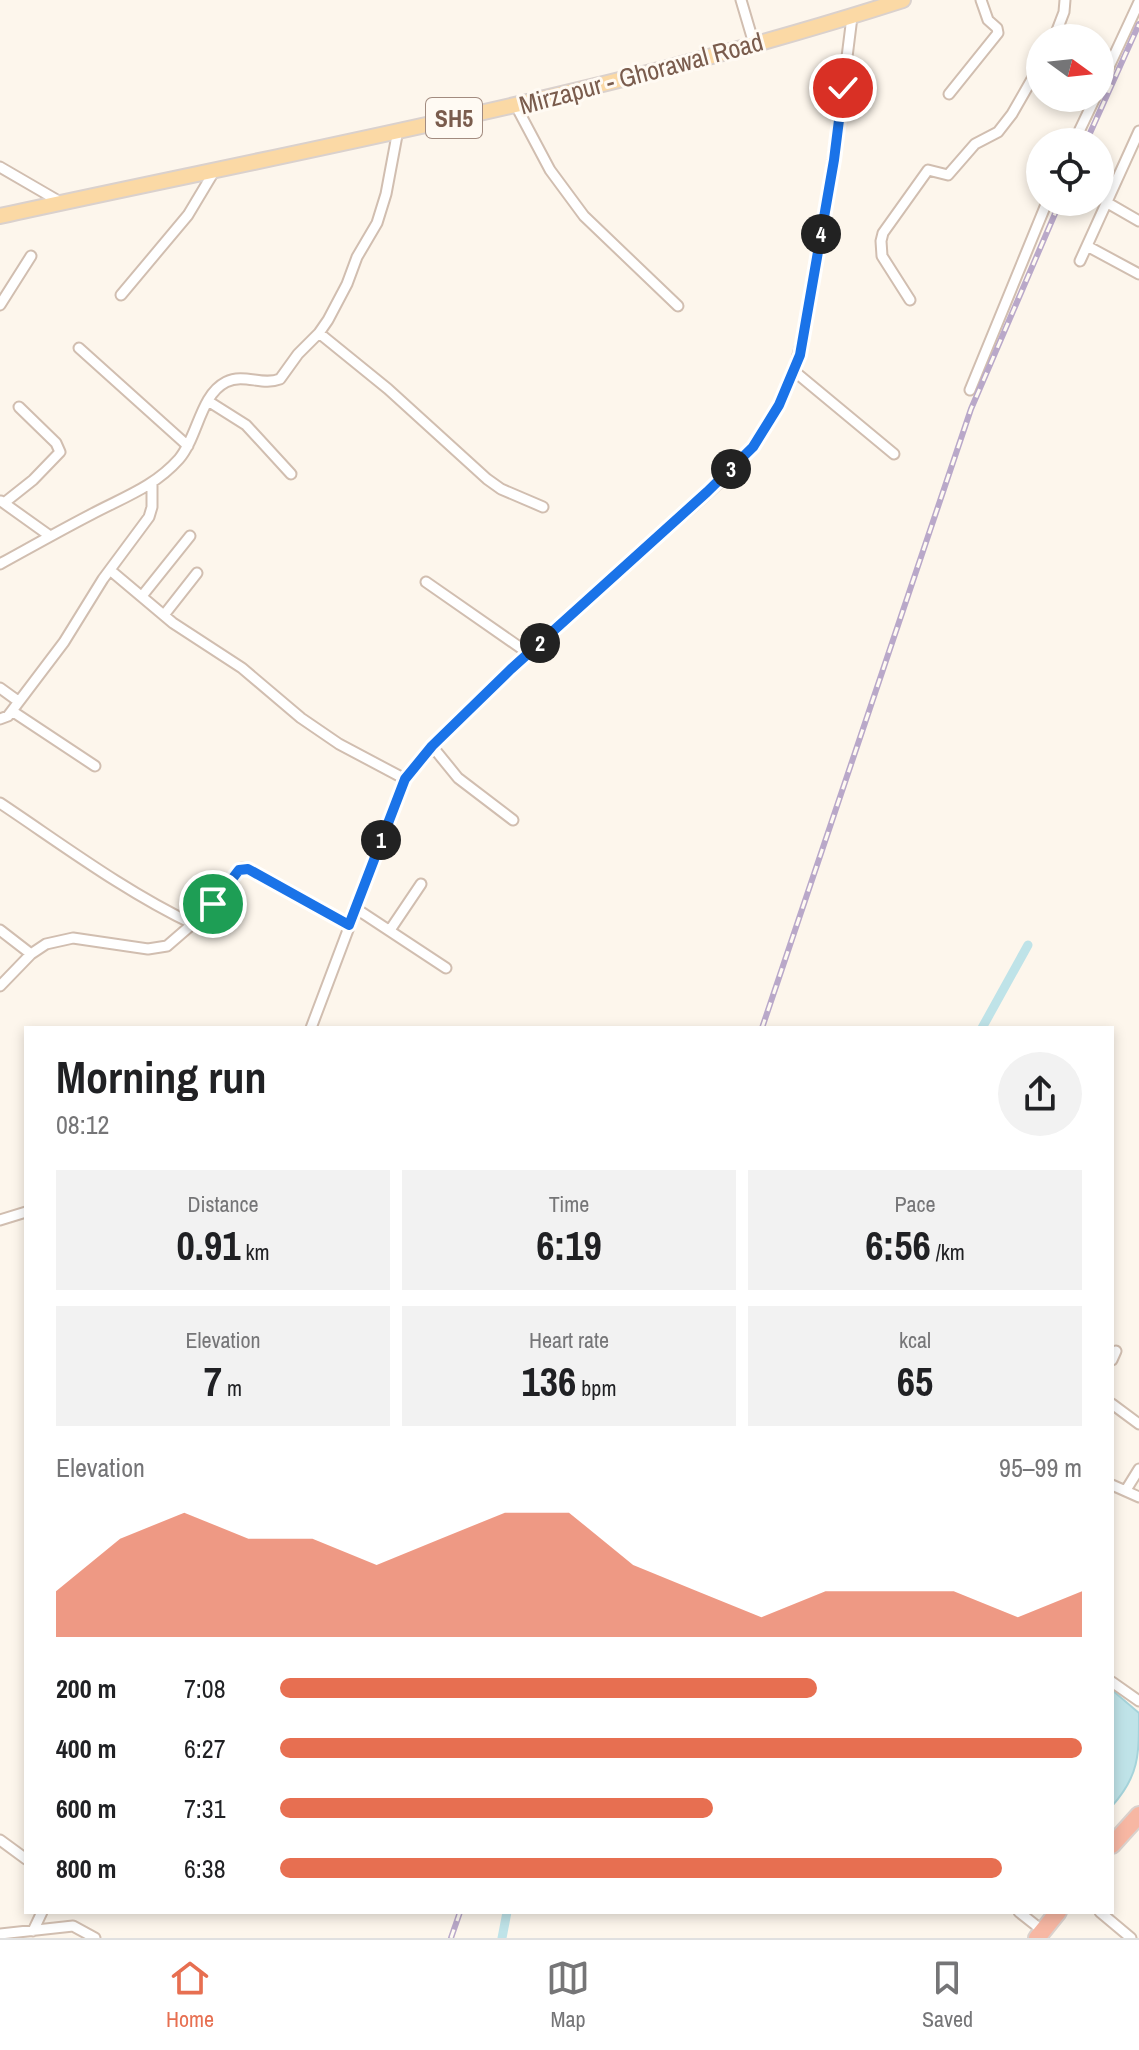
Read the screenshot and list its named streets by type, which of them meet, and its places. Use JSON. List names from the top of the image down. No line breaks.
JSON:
{"streets":{"main road":["Mirzapur - Ghorawal Road","SH5"]},"north":"right","page":{"pins":["4","3","2","1"],"heading":["Morning run","08:12"],"stats":[["Distance","0.91 km"],["Time","6:19"],["Pace","6:56 /km"],["Elevation","7 m"],["Heart rate","136 bpm"],["kcal","65"]],"chart":["Elevation","95–99 m"],"list":[{"name":"200 m","note":"7:08"},{"name":"400 m","note":"6:27"},{"name":"600 m","note":"7:31"},{"name":"800 m","note":"6:38"}],"tabs":["Home","Map","Saved"]}}
